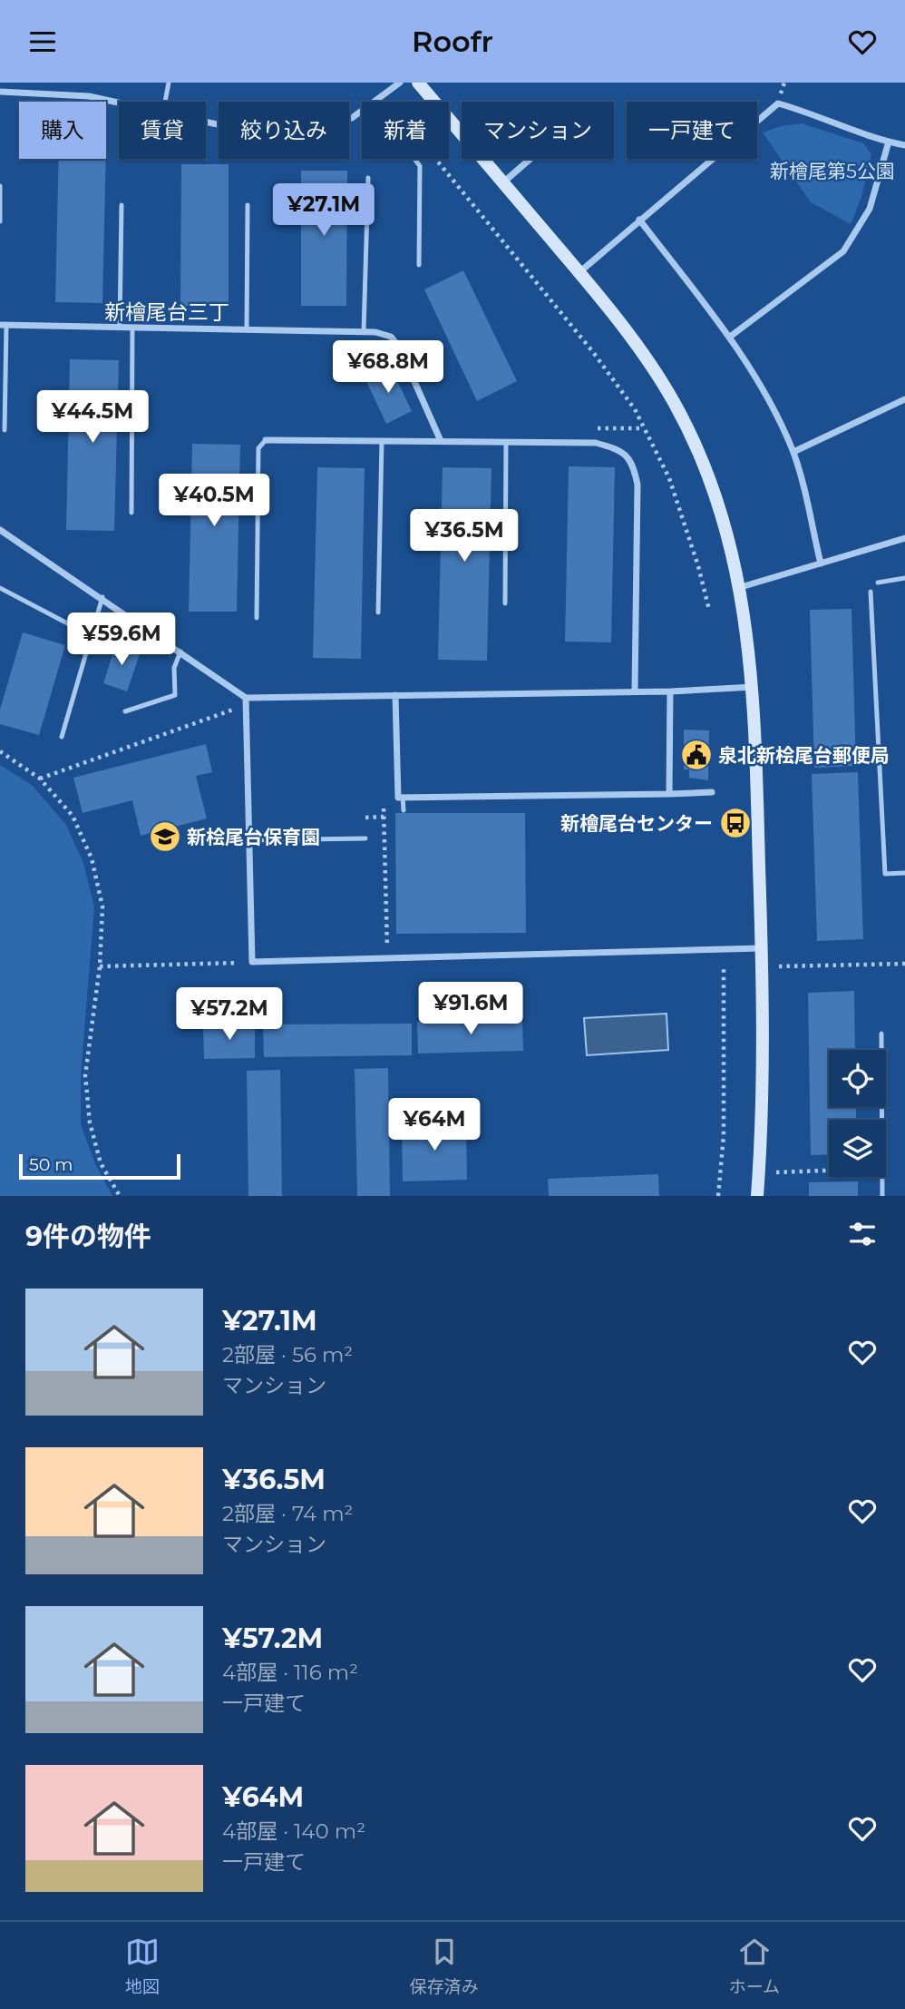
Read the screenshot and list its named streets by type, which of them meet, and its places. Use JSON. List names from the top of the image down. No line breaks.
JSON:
{"districts":["新檜尾台三丁"],"parks":["新檜尾第5公園"],"places":{"public building":["泉北新桧尾台郵便局"],"bus stop":["新檜尾台センター"],"school or university":["新桧尾台保育園"]},"scale_bar":"50 m","page":{"header":"Roofr","chip":["購入","賃貸","絞り込み","新着","マンション","一戸建て"],"price":["¥27.1M","¥68.8M","¥44.5M","¥40.5M","¥36.5M","¥59.6M","¥91.6M","¥57.2M","¥64M"],"scale":"50 m","heading":"9件の物件","list":[{"name":"¥27.1M","note":"2部屋 · 56 m² · マンション"},{"name":"¥36.5M","note":"2部屋 · 74 m² · マンション"},{"name":"¥57.2M","note":"4部屋 · 116 m² · 一戸建て"},{"name":"¥64M","note":"4部屋 · 140 m² · 一戸建て"}],"tabs":["地図","保存済み","ホーム"]}}
